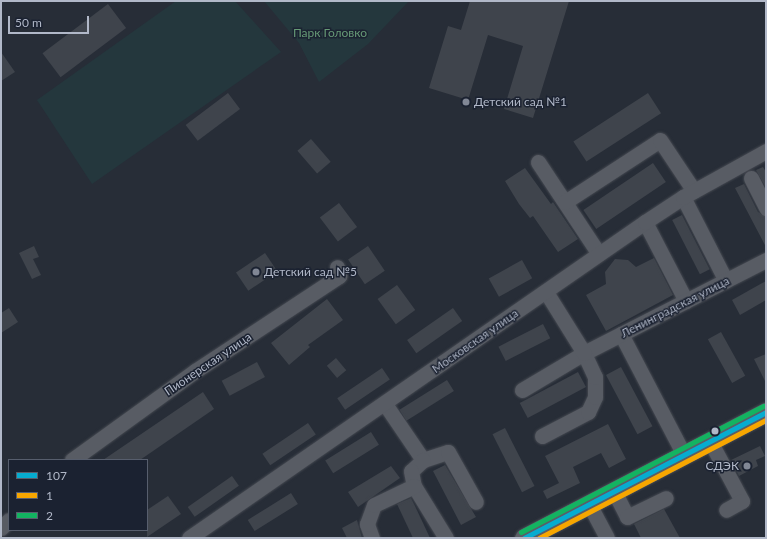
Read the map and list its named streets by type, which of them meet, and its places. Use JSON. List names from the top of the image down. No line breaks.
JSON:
{"streets":{"street":["Ленинградская улица","Московская улица","Пионерская улица"]},"parks":["Парк Головко"],"places":["Детский сад №1","Детский сад №5","СДЭК"],"lines":["transit line 2","transit line 107","transit line 1"],"legend":["107","1","2"],"scale_bar":"50 m"}
